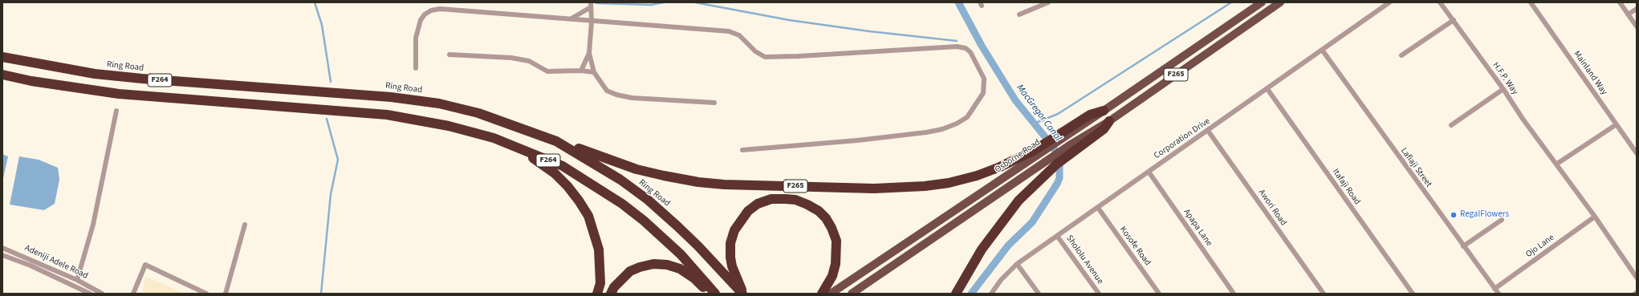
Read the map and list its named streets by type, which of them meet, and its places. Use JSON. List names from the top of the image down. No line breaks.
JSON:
{"streets":{"highway":["Ring Road","F265","F264"],"main road":["Osborne Road"],"street":["Mainland Way","H.F.P. Way","Corporation Drive","Lafiaji Street","Itafaji Road","Awori Road","Apapa Lane","Kosofe Road","Ojo Lane","Shololu Avenue","Adeniji Adele Road"]},"crossings":[["Ring Road","F265"],["F265","Osborne Road"],["H.F.P. Way","Ojo Lane"],["Corporation Drive","Lafiaji Street"],["Corporation Drive","Itafaji Road"],["Corporation Drive","Awori Road"],["Corporation Drive","Apapa Lane"],["Corporation Drive","Kosofe Road"],["Corporation Drive","Shololu Avenue"],["Lafiaji Street","Ojo Lane"]],"water":["MacGregor Canal"],"places":["RegalFlowers"]}
